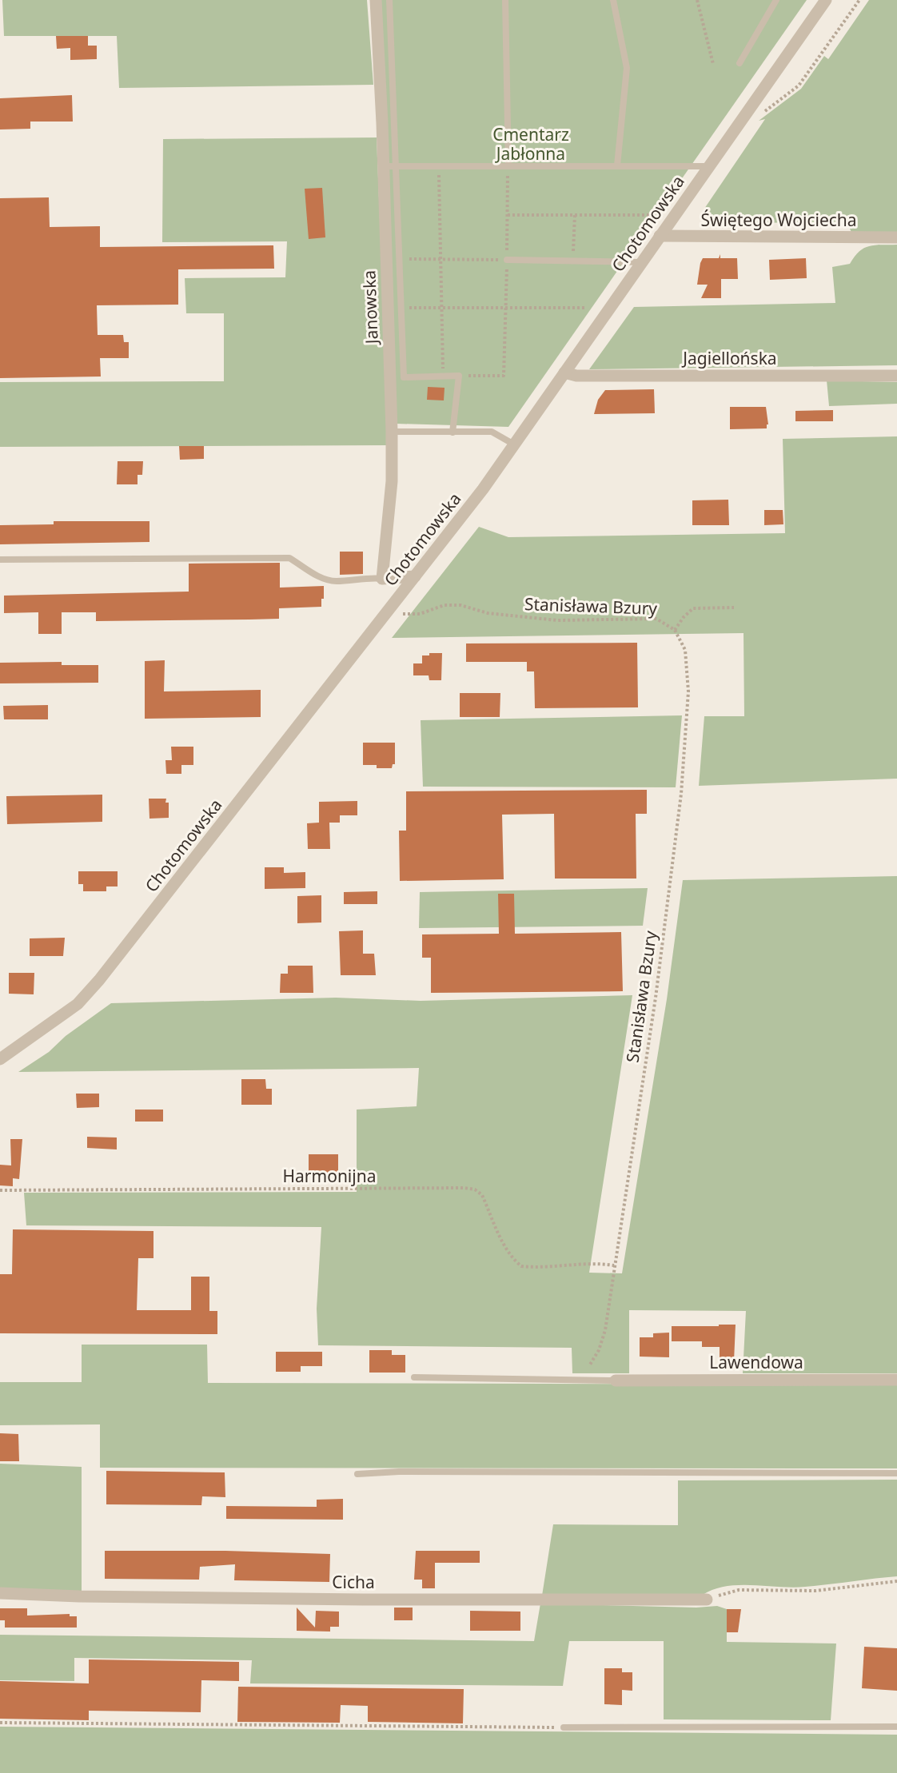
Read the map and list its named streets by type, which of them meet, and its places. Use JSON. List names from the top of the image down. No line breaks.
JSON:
{"streets":{"street":["Świętego Wojciecha","Chotomowska","Janowska","Jagiellońska","Lawendowa","Cicha"],"path":["Stanisława Bzury","Harmonijna"]},"crossings":[["Świętego Wojciecha","Chotomowska"],["Chotomowska","Jagiellońska"],["Chotomowska","Stanisława Bzury"],["Stanisława Bzury","Harmonijna"]],"parks":["Cmentarz Jabłonna"]}
